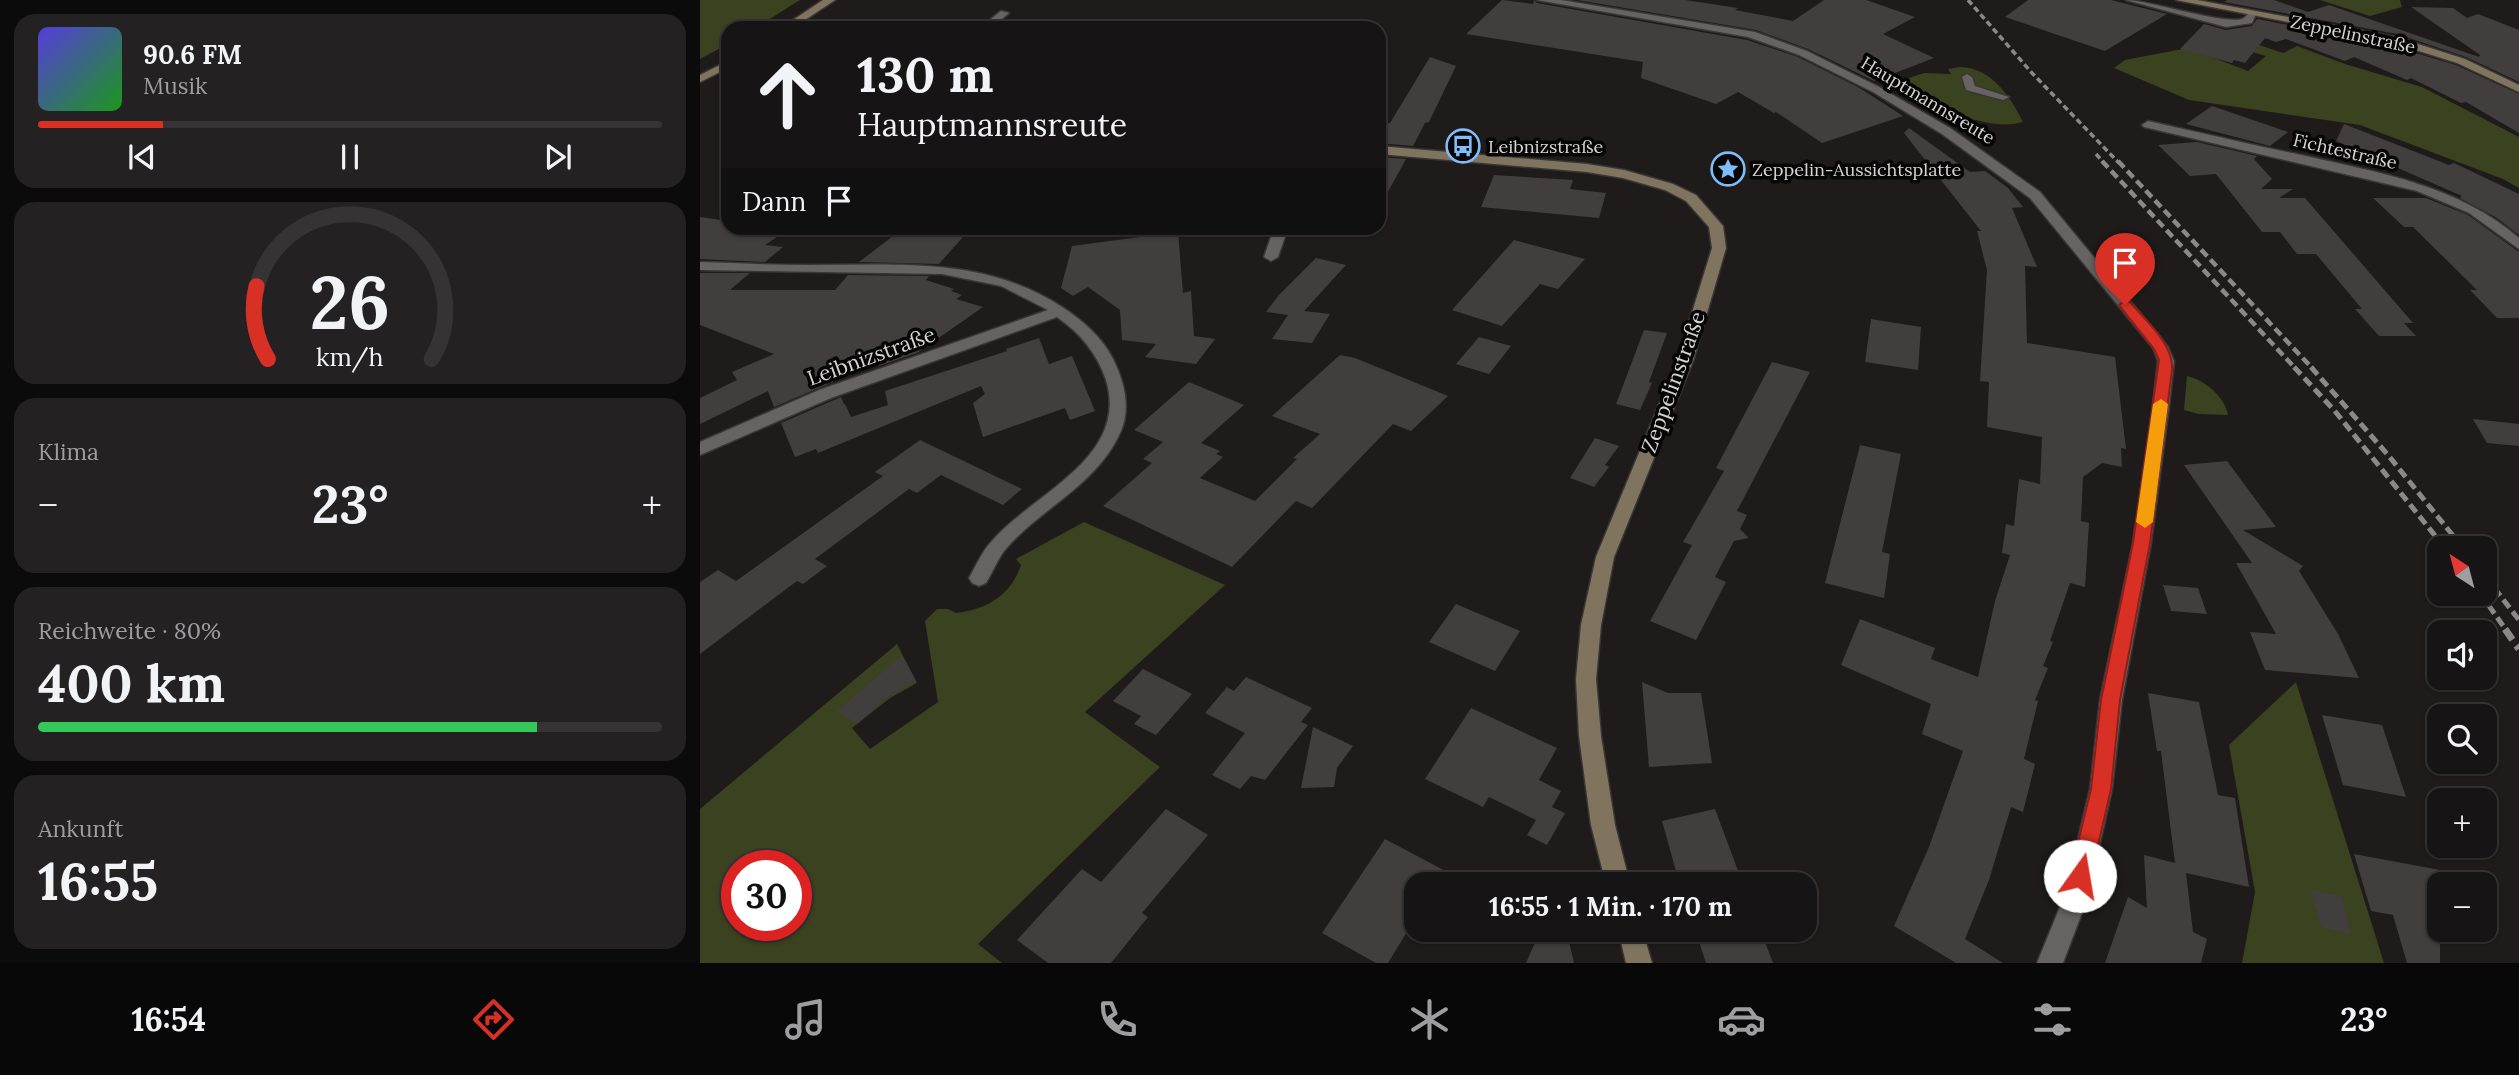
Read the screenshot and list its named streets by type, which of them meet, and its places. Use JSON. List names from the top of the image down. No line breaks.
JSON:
{"streets":{"street":["Zeppelinstraße","Hauptmannsreute","Fichtestraße","Leibnizstraße"]},"places":{"bus stop":["Leibnizstraße"],"place":["Zeppelin-Aussichtsplatte"]},"north":"top left","page":{"turn":["130 m","Hauptmannsreute"],"song":["90.6 FM","Musik"],"then":"Dann","tile":["Klima",["Reichweite · 80%","400 km"],["Ankunft","16:55"]],"heat":["−","23°","+"],"map_buttons":["+","−"],"limit":"30","trip":"16:55 · 1 Min. · 170 m","tabs":["16:54","23°"],"gauge":["26","km/h"]}}
